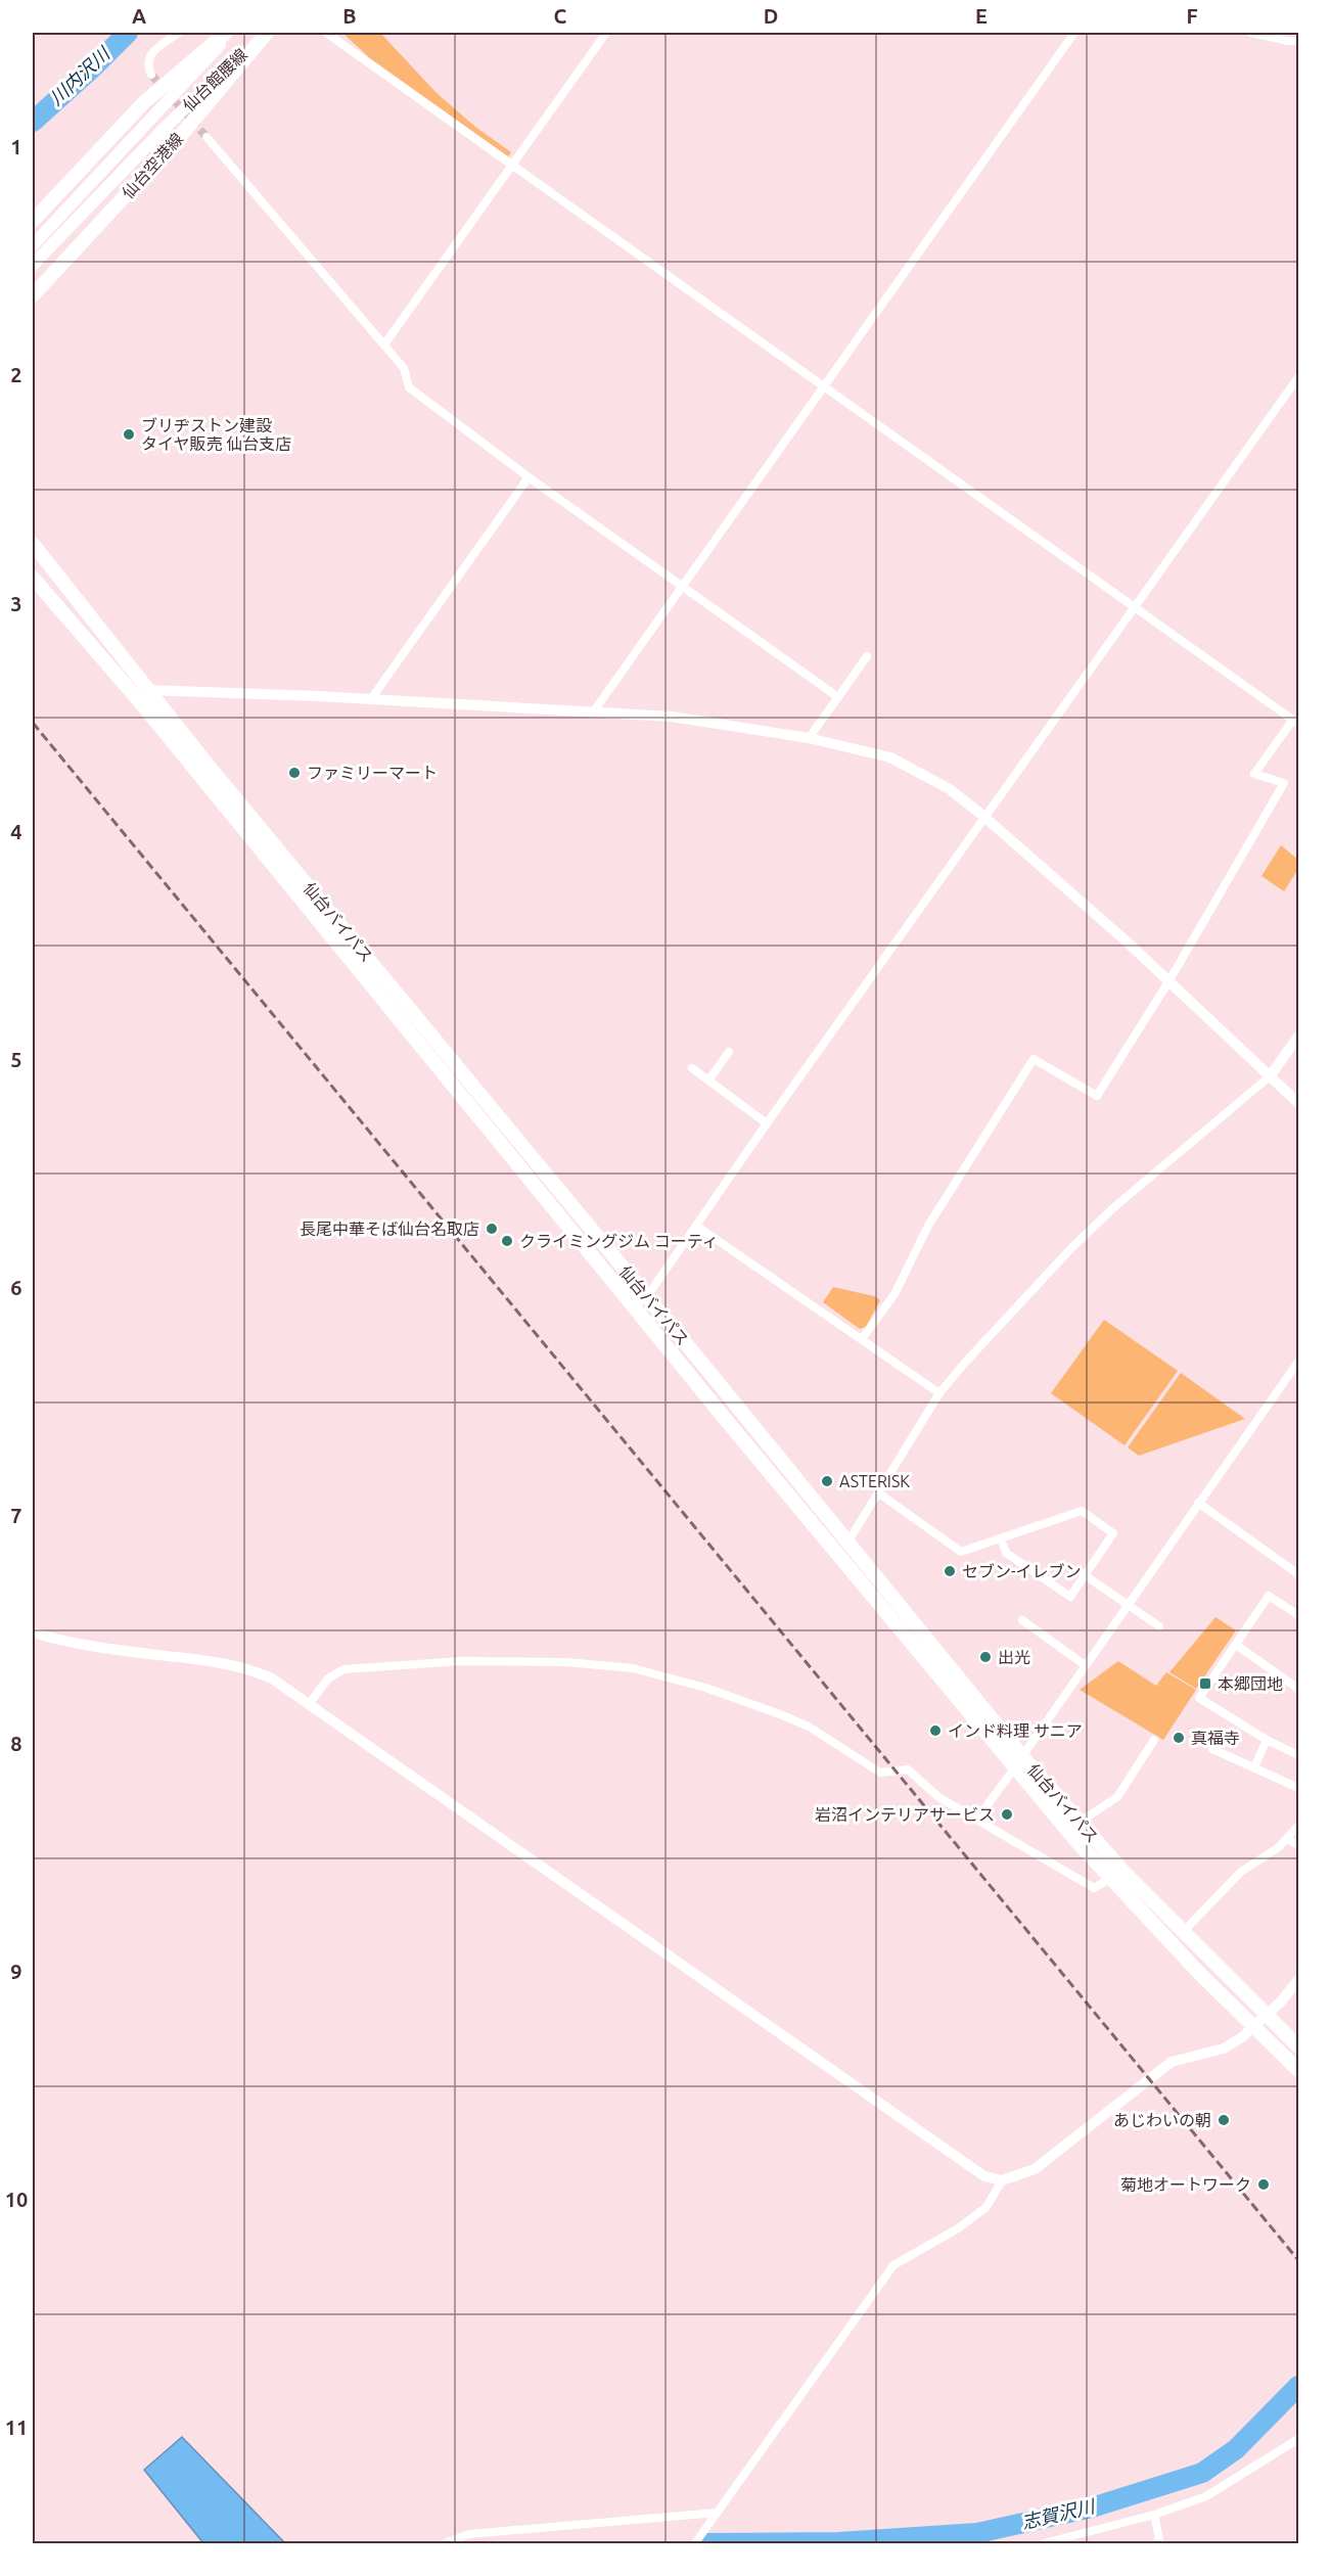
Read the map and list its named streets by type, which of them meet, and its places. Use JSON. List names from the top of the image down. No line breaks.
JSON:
{"streets":{"main road":["仙台館腰線","仙台空港線","仙台バイパス"]},"crossings":[["仙台館腰線","仙台空港線"]],"water":["川内沢川","志賀沢川"],"places":{"other":["ブリヂストン建設 タイヤ販売 仙台支店","ファミリーマート","長尾中華そば仙台名取店","クライミングジム コーティ","ASTERISK","セブン-イレブン","出光","インド料理 サニア","真福寺","岩沼インテリアサービス","あじわいの朝","菊地オートワーク"],"transit":["本郷団地"]},"grid":{"columns":["A","B","C","D","E","F"],"rows":["1","2","3","4","5","6","7","8","9","10","11"]}}
